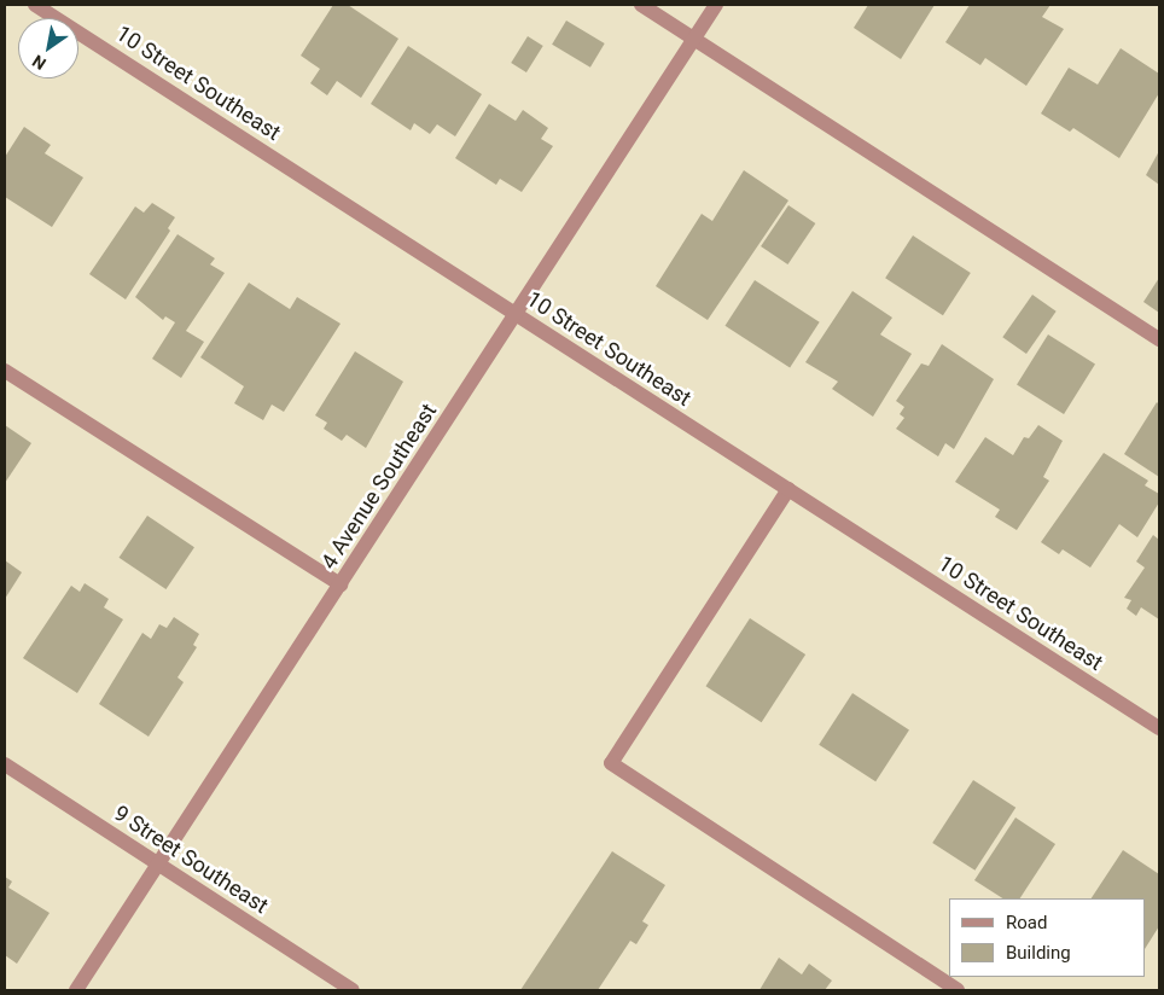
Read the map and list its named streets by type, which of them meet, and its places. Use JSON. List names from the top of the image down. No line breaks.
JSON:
{"streets":{"street":["10 Street Southeast","4 Avenue Southeast","9 Street Southeast"]},"crossings":[["10 Street Southeast","4 Avenue Southeast"],["4 Avenue Southeast","9 Street Southeast"]],"legend":["Road","Building"],"north":"bottom left"}
